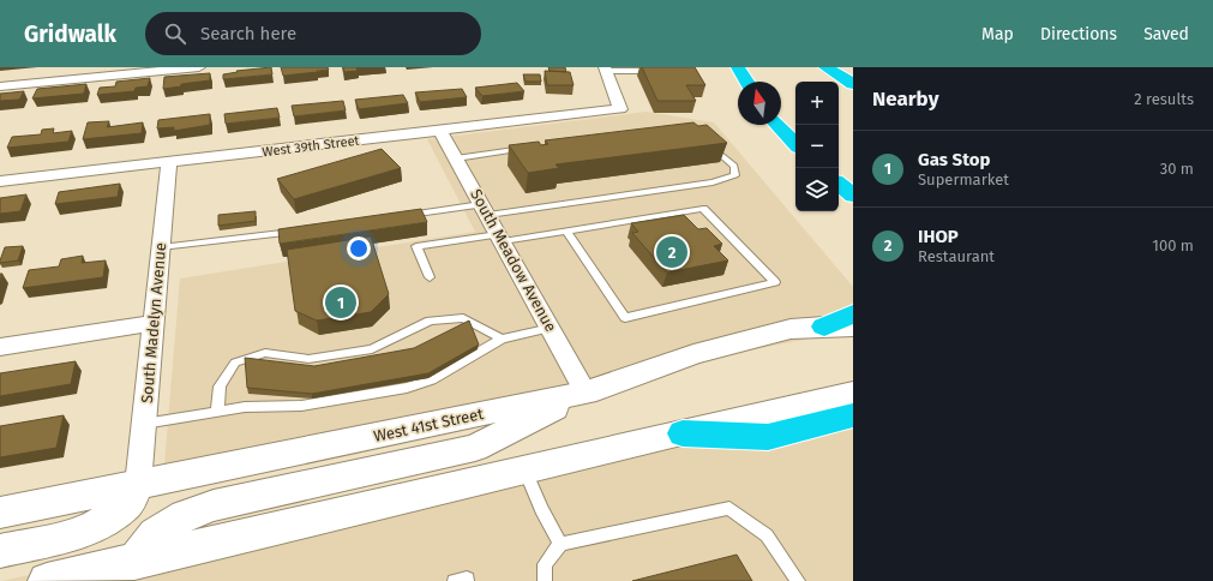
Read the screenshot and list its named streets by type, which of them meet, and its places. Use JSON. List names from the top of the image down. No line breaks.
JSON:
{"streets":{"main road":["West 41st Street"],"street":["West 39th Street","South Meadow Avenue","South Madelyn Avenue"]},"crossings":[["West 39th Street","South Meadow Avenue"],["West 39th Street","South Madelyn Avenue"],["South Meadow Avenue","West 41st Street"],["South Madelyn Avenue","West 41st Street"]],"north":"top","page":{"header":"Gridwalk","search":"Search here","nav":["Map","Directions","Saved"],"heading":["Nearby","2 results"],"map_buttons":["+","−"],"list":[{"mark":"1","name":"Gas Stop","note":"Supermarket","value":"30 m"},{"mark":"2","name":"IHOP","note":"Restaurant","value":"100 m"}],"pins":["2","1"]}}
